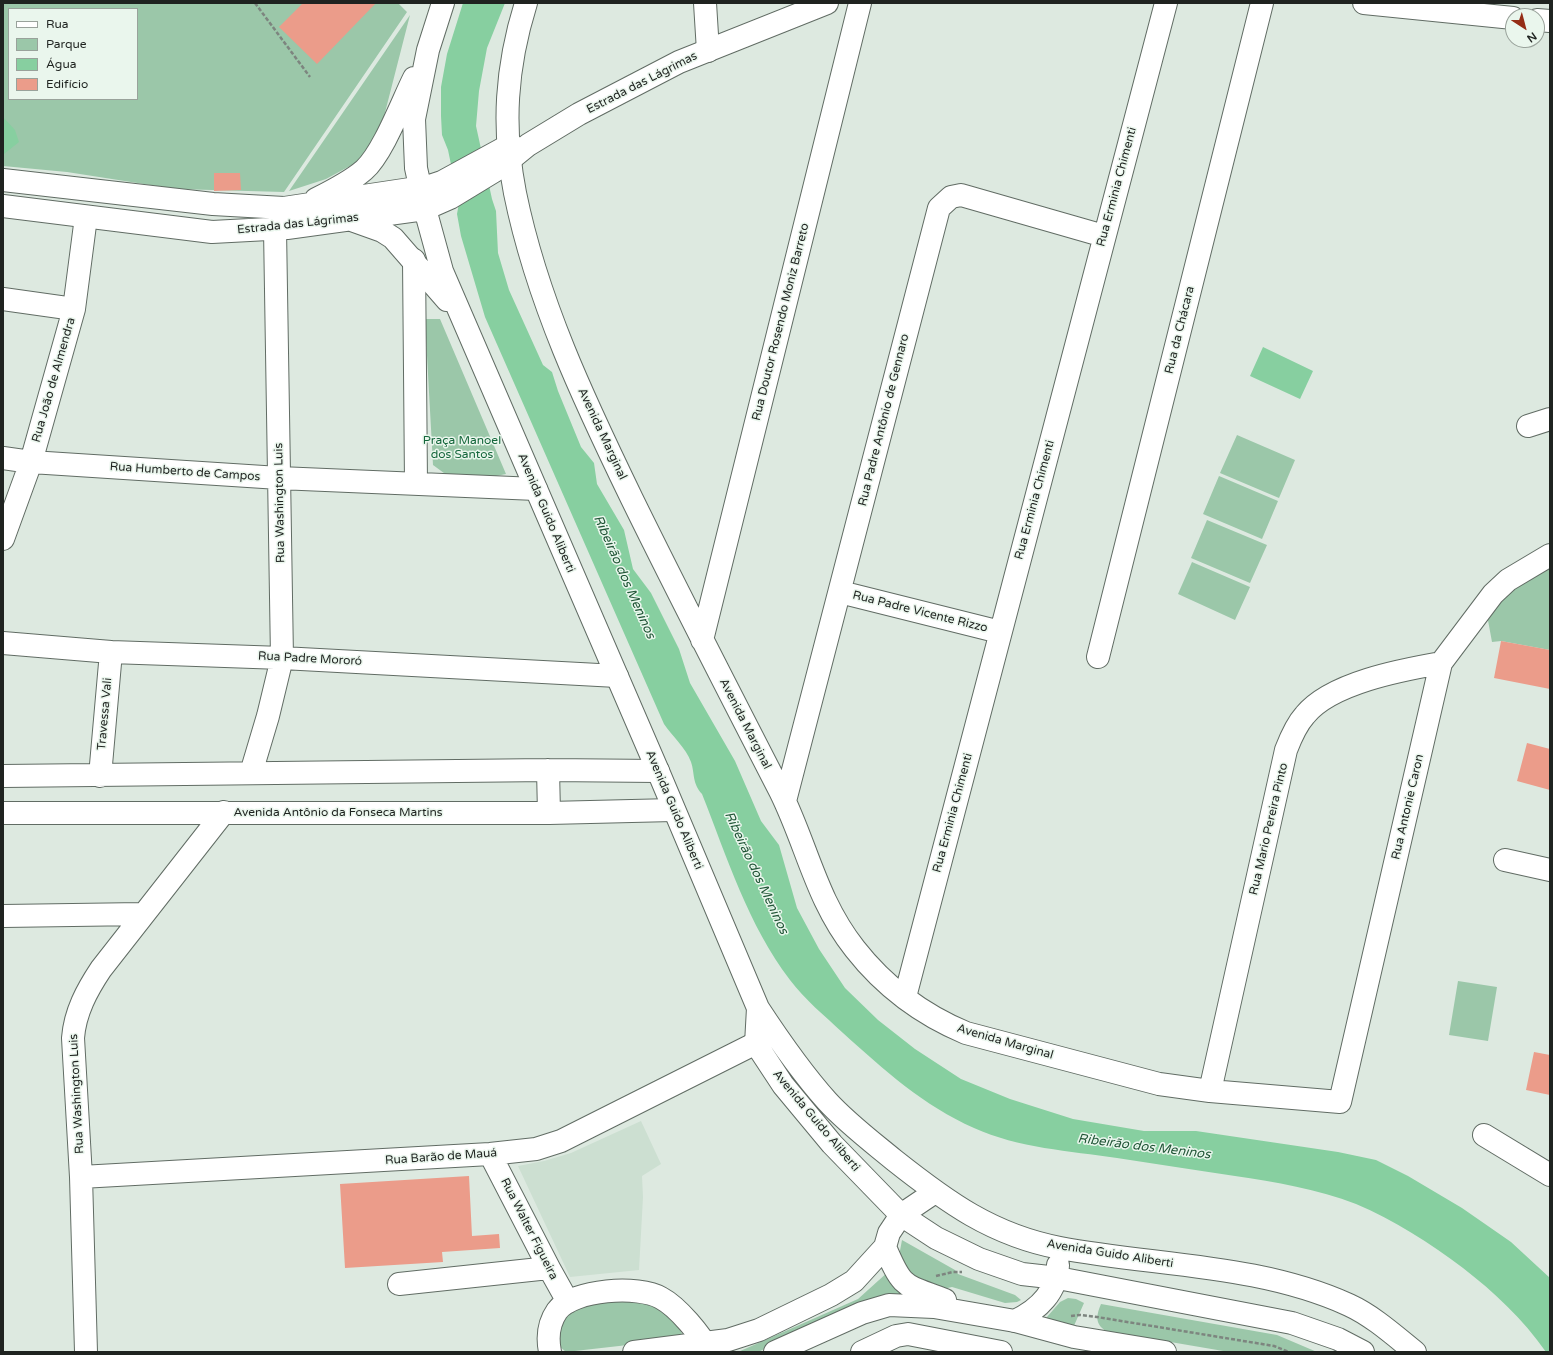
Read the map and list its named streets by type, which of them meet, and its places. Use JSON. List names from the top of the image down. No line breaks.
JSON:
{"streets":{"street":["Estrada das Lágrimas","Rua Erminia Chimenti","Rua Doutor Rosendo Moniz Barreto","Rua da Chácara","Rua João de Almendra","Rua Padre Antônio de Gennaro","Avenida Marginal","Rua Humberto de Campos","Rua Washington Luis","Avenida Guido Aliberti","Rua Padre Vicente Rizzo","Rua Padre Mororó","Travessa Vali","Rua Antonie Caron","Avenida Antônio da Fonseca Martins","Rua Mario Pereira Pinto","Rua Barão de Mauá","Rua Walter Figueira"]},"crossings":[["Estrada das Lágrimas","Rua João de Almendra"],["Estrada das Lágrimas","Avenida Marginal"],["Estrada das Lágrimas","Rua Washington Luis"],["Estrada das Lágrimas","Avenida Guido Aliberti"],["Rua Erminia Chimenti","Rua Padre Antônio de Gennaro"],["Rua Erminia Chimenti","Avenida Marginal"],["Rua Erminia Chimenti","Rua Padre Vicente Rizzo"],["Rua Doutor Rosendo Moniz Barreto","Avenida Marginal"],["Rua João de Almendra","Rua Humberto de Campos"],["Rua Padre Antônio de Gennaro","Avenida Marginal"],["Rua Padre Antônio de Gennaro","Rua Padre Vicente Rizzo"],["Avenida Marginal","Rua Antonie Caron"],["Avenida Marginal","Rua Mario Pereira Pinto"],["Rua Humberto de Campos","Rua Washington Luis"],["Rua Humberto de Campos","Avenida Guido Aliberti"],["Rua Washington Luis","Rua Padre Mororó"],["Rua Washington Luis","Avenida Antônio da Fonseca Martins"],["Rua Washington Luis","Rua Barão de Mauá"],["Avenida Guido Aliberti","Rua Padre Mororó"],["Avenida Guido Aliberti","Avenida Antônio da Fonseca Martins"],["Avenida Guido Aliberti","Rua Barão de Mauá"],["Rua Padre Mororó","Travessa Vali"],["Rua Antonie Caron","Rua Mario Pereira Pinto"],["Rua Barão de Mauá","Rua Walter Figueira"]],"water":["Ribeirão dos Meninos"],"parks":["Praça Manoel dos Santos"],"legend":["Rua","Parque","Água","Edifício"],"north":"bottom right"}
